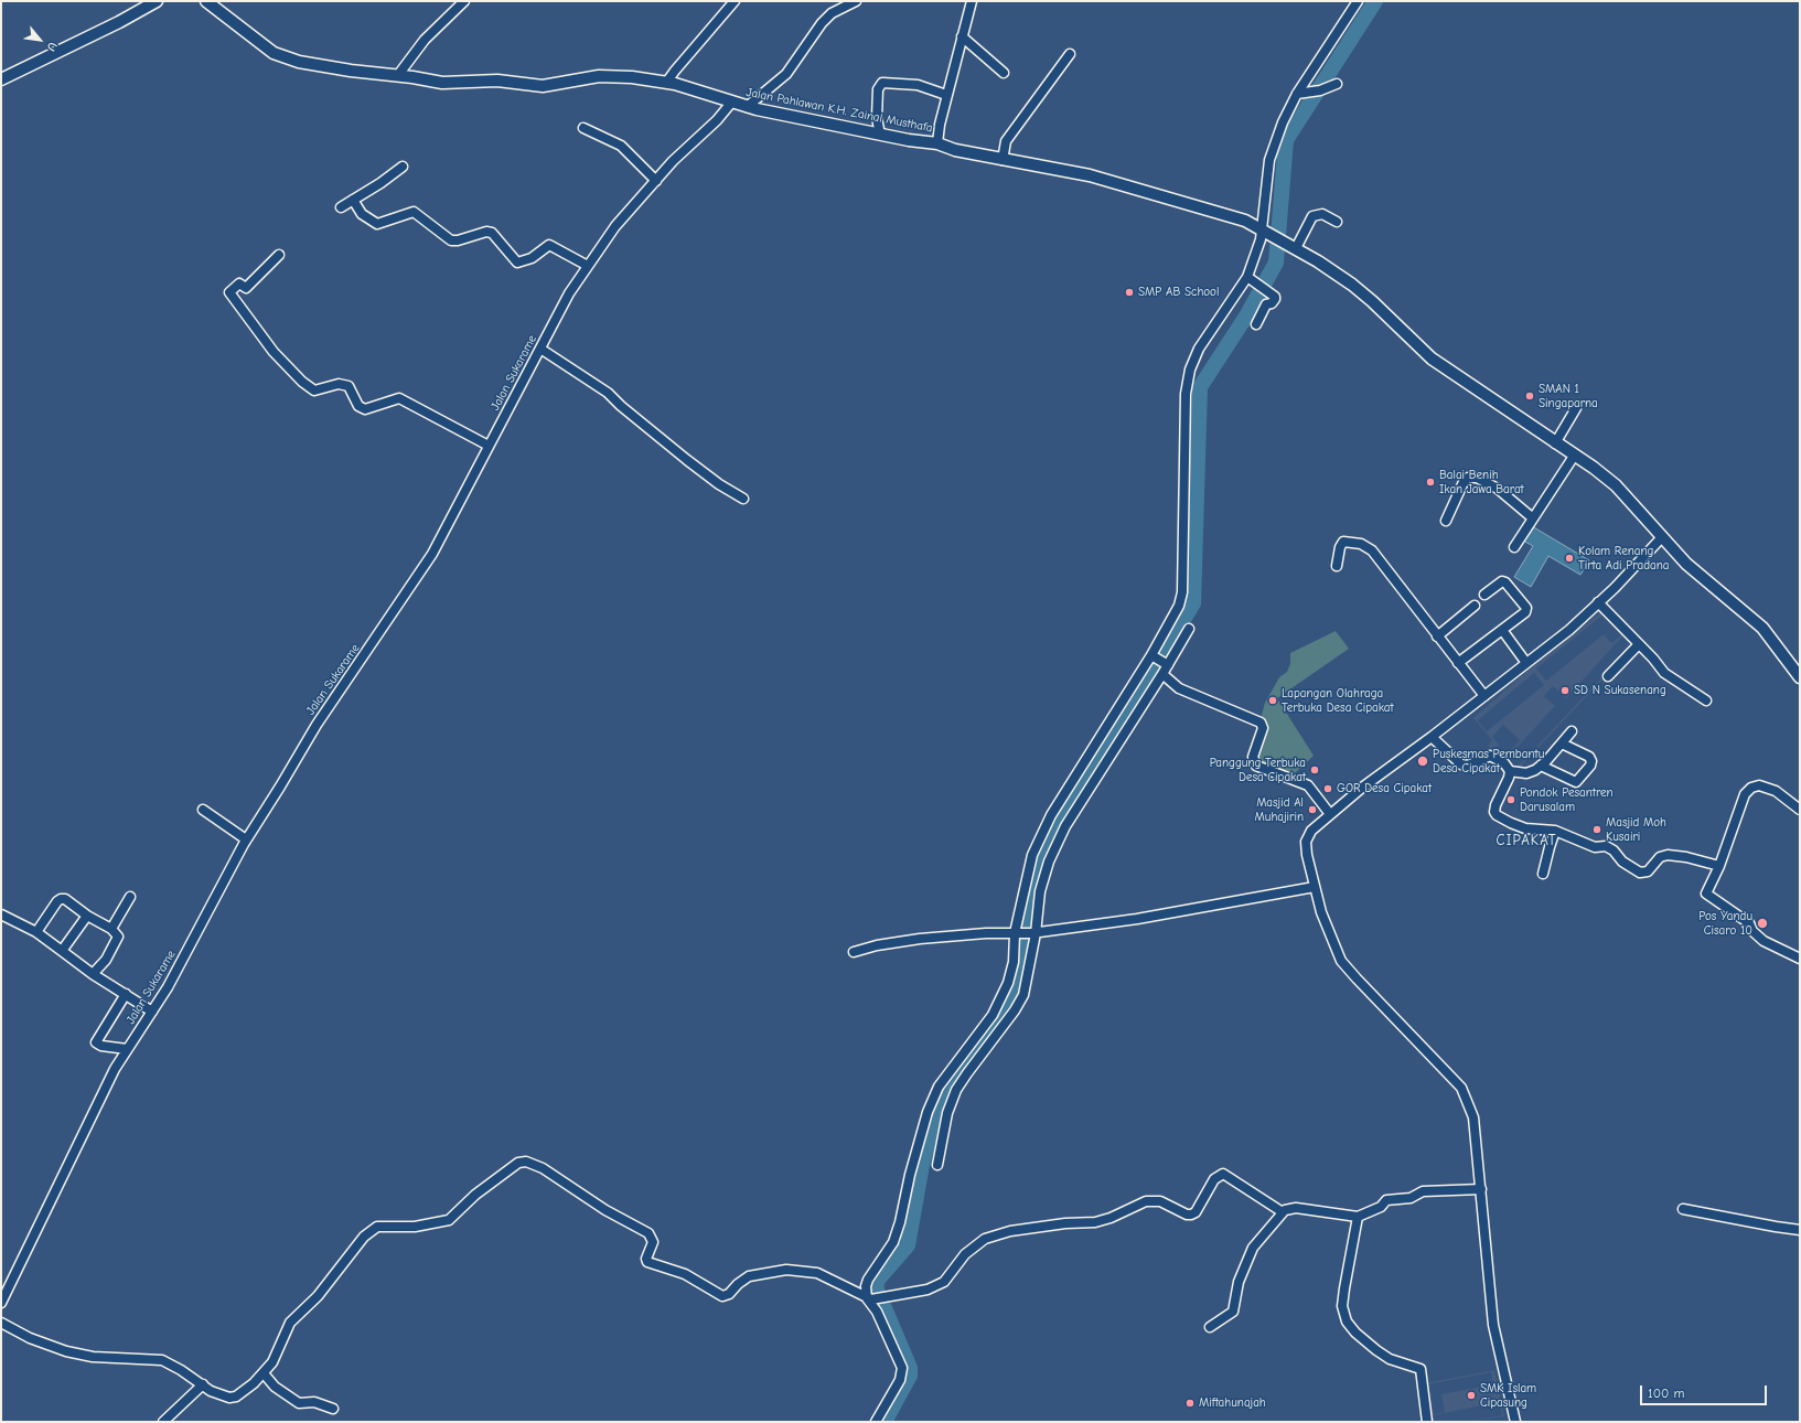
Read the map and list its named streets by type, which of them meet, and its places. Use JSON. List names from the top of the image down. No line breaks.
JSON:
{"streets":{"street":["Jalan Pahlawan K.H. Zainal Musthafa","Jalan Sukarame"]},"crossings":[["Jalan Pahlawan K.H. Zainal Musthafa","Jalan Sukarame"]],"districts":["CIPAKAT"],"places":["SMP AB School","SMAN 1 Singaparna","Balai Benih Ikan Jawa Barat","Kolam Renang Tirta Adi Pradana","SD N Sukasenang","Lapangan Olahraga Terbuka Desa Cipakat","Puskesmas Pembantu Desa Cipakat","Panggung Terbuka Desa Cipakat","GOR Desa Cipakat","Pondok Pesantren Darusalam","Masjid Al Muhajirin","Masjid Moh Kusairi","Pos Yandu Cisaro 10","SMK Islam Cipasung","Miftahunajah"],"scale_bar":"100 m","north":"bottom right"}
